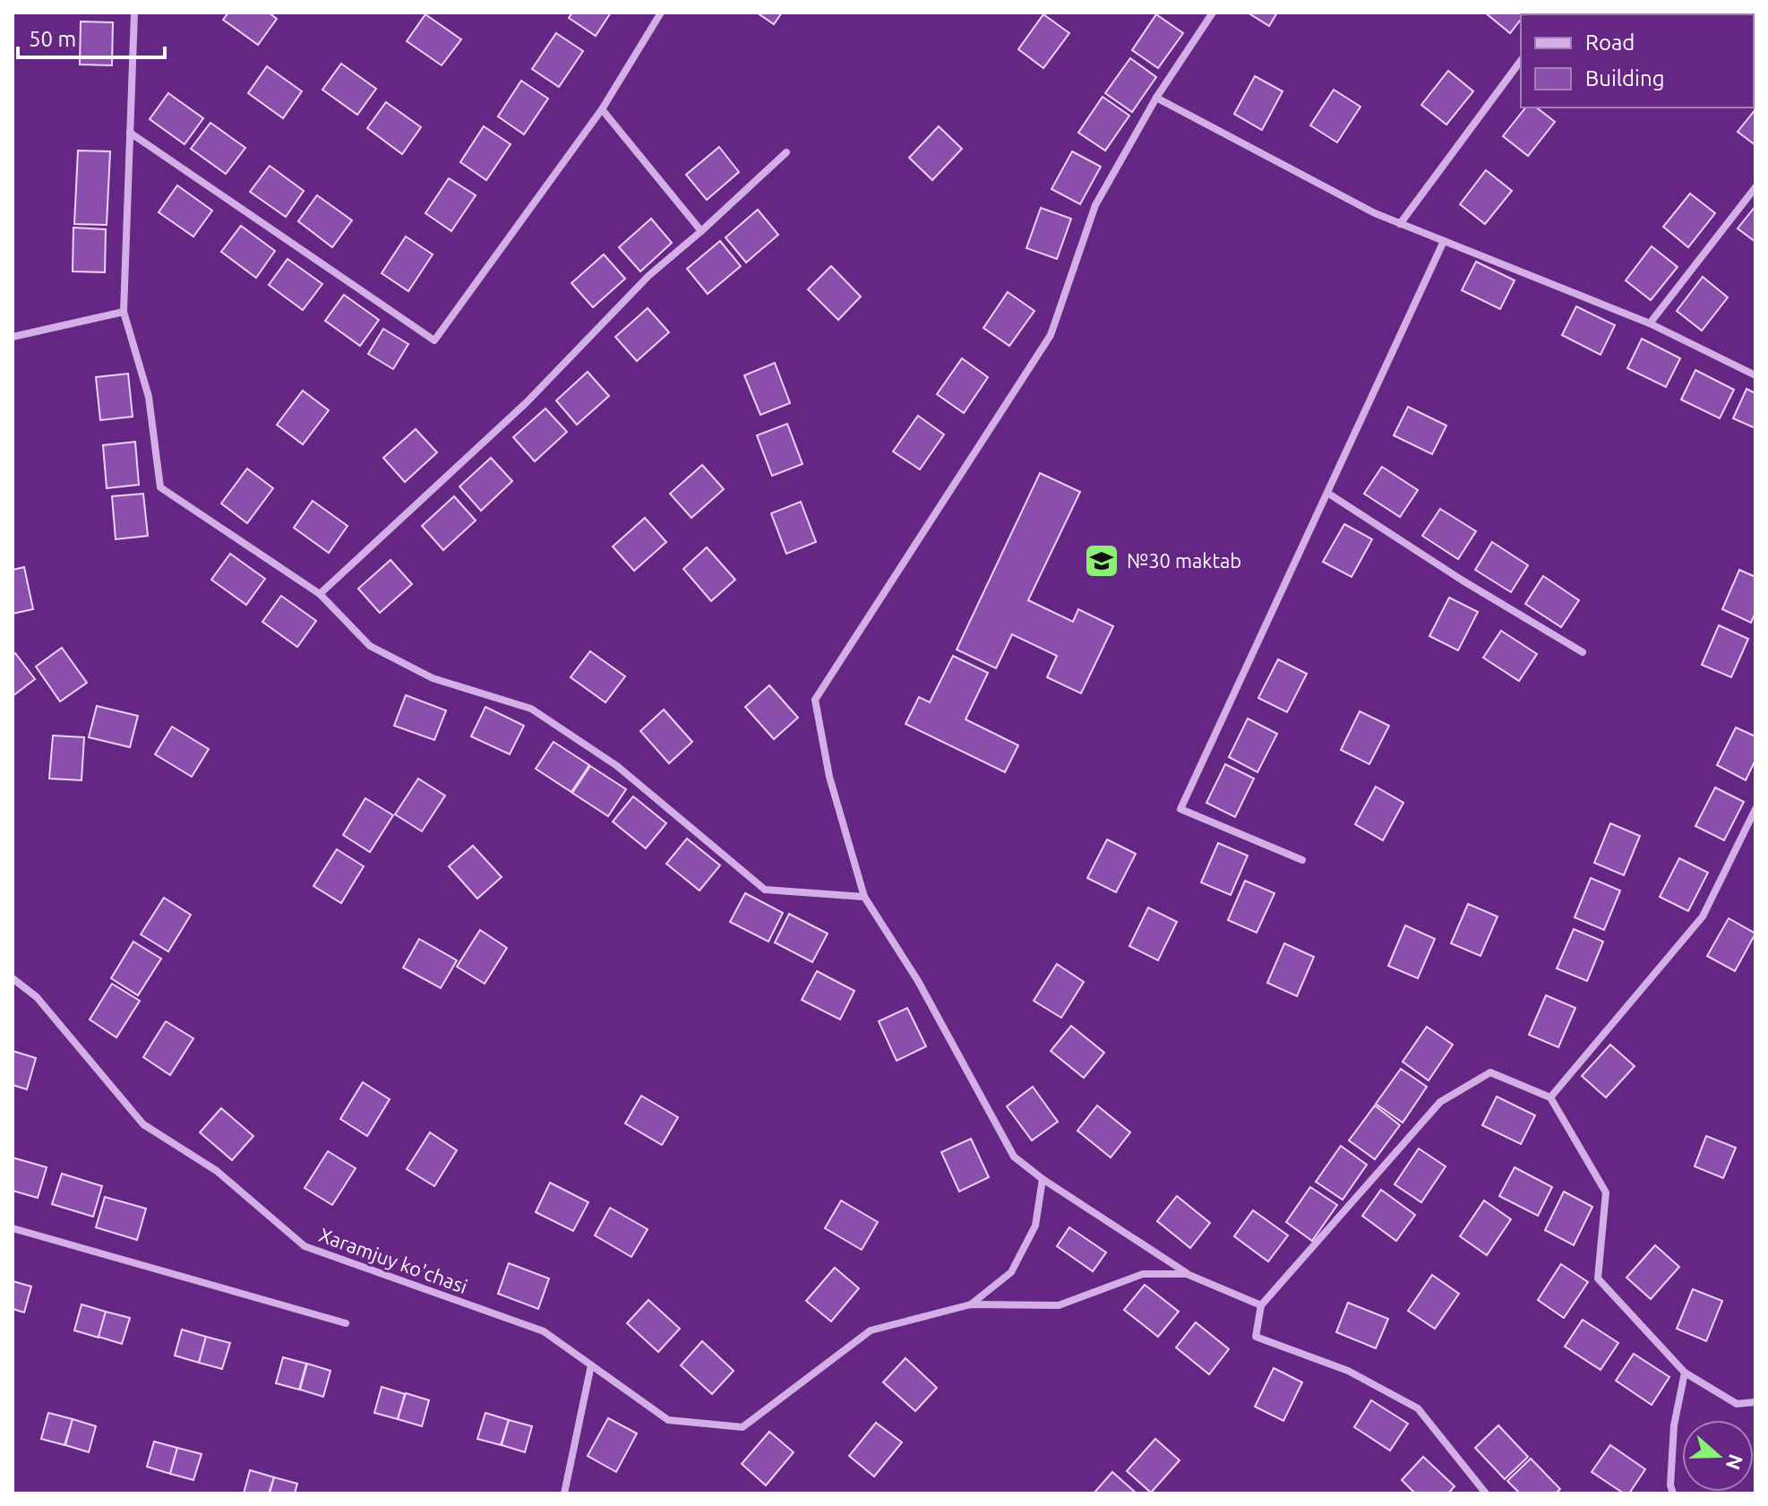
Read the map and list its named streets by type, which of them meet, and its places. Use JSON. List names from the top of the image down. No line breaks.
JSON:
{"streets":{"street":["Xaramjuy ko'chasi"]},"places":{"school or university":["№30 maktab"]},"legend":["Road","Building"],"scale_bar":"50 m","north":"right"}
